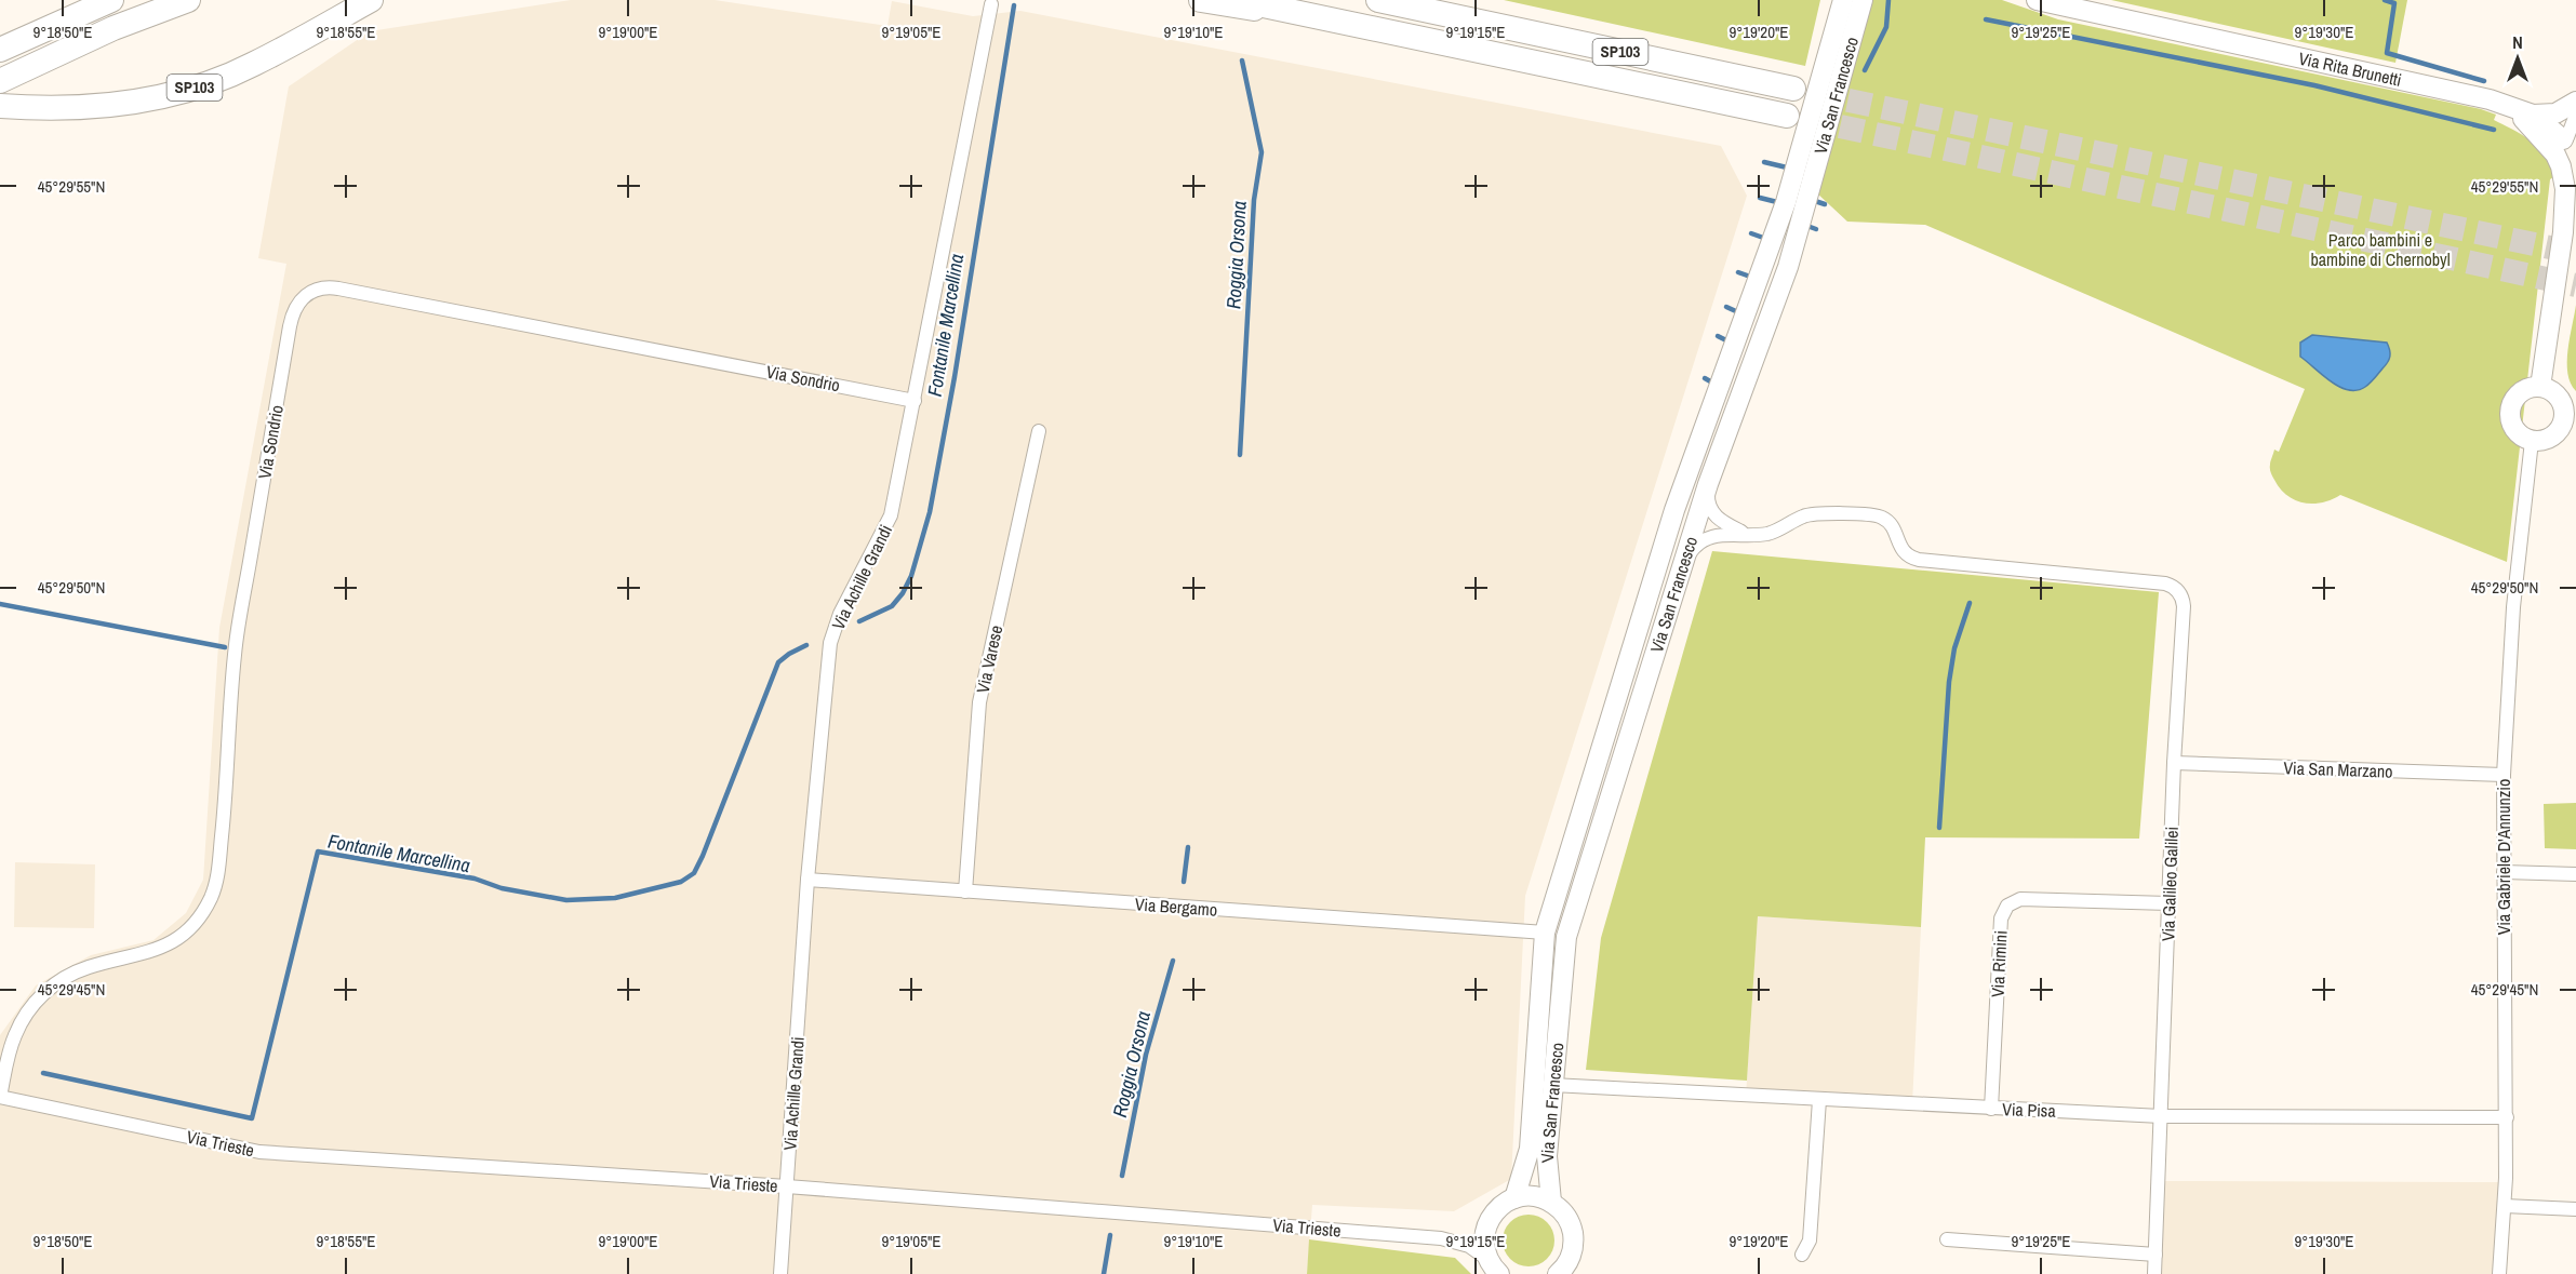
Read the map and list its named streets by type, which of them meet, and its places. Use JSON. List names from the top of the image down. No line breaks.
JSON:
{"streets":{"highway":["SP103"],"street":["Via Rita Brunetti","Via San Francesco","Via Sondrio","Via Achille Grandi","Via Varese","Via San Marzano","Via Gabriele D'Annunzio","Via Galileo Galilei","Via Bergamo","Via Rimini","Via Pisa","Via Trieste"]},"crossings":[["Via San Francesco","Via Bergamo"],["Via San Francesco","Via Pisa"],["Via Sondrio","Via Achille Grandi"],["Via Sondrio","Via Trieste"],["Via Achille Grandi","Via Bergamo"],["Via Achille Grandi","Via Trieste"],["Via Varese","Via Bergamo"],["Via San Marzano","Via Gabriele D'Annunzio"],["Via San Marzano","Via Galileo Galilei"],["Via Gabriele D'Annunzio","Via Pisa"],["Via Galileo Galilei","Via Rimini"],["Via Galileo Galilei","Via Pisa"],["Via Rimini","Via Pisa"]],"water":["Roggia Orsona","Fontanile Marcellina"],"parks":["Parco bambini e bambine di Chernobyl"],"north":"top","coordinates":["9°18'50\"E","9°18'55\"E","9°19'00\"E","9°19'05\"E","9°19'10\"E","9°19'15\"E","9°19'20\"E","9°19'25\"E","9°19'30\"E","45°29'55\"N","45°29'50\"N","45°29'45\"N"]}
